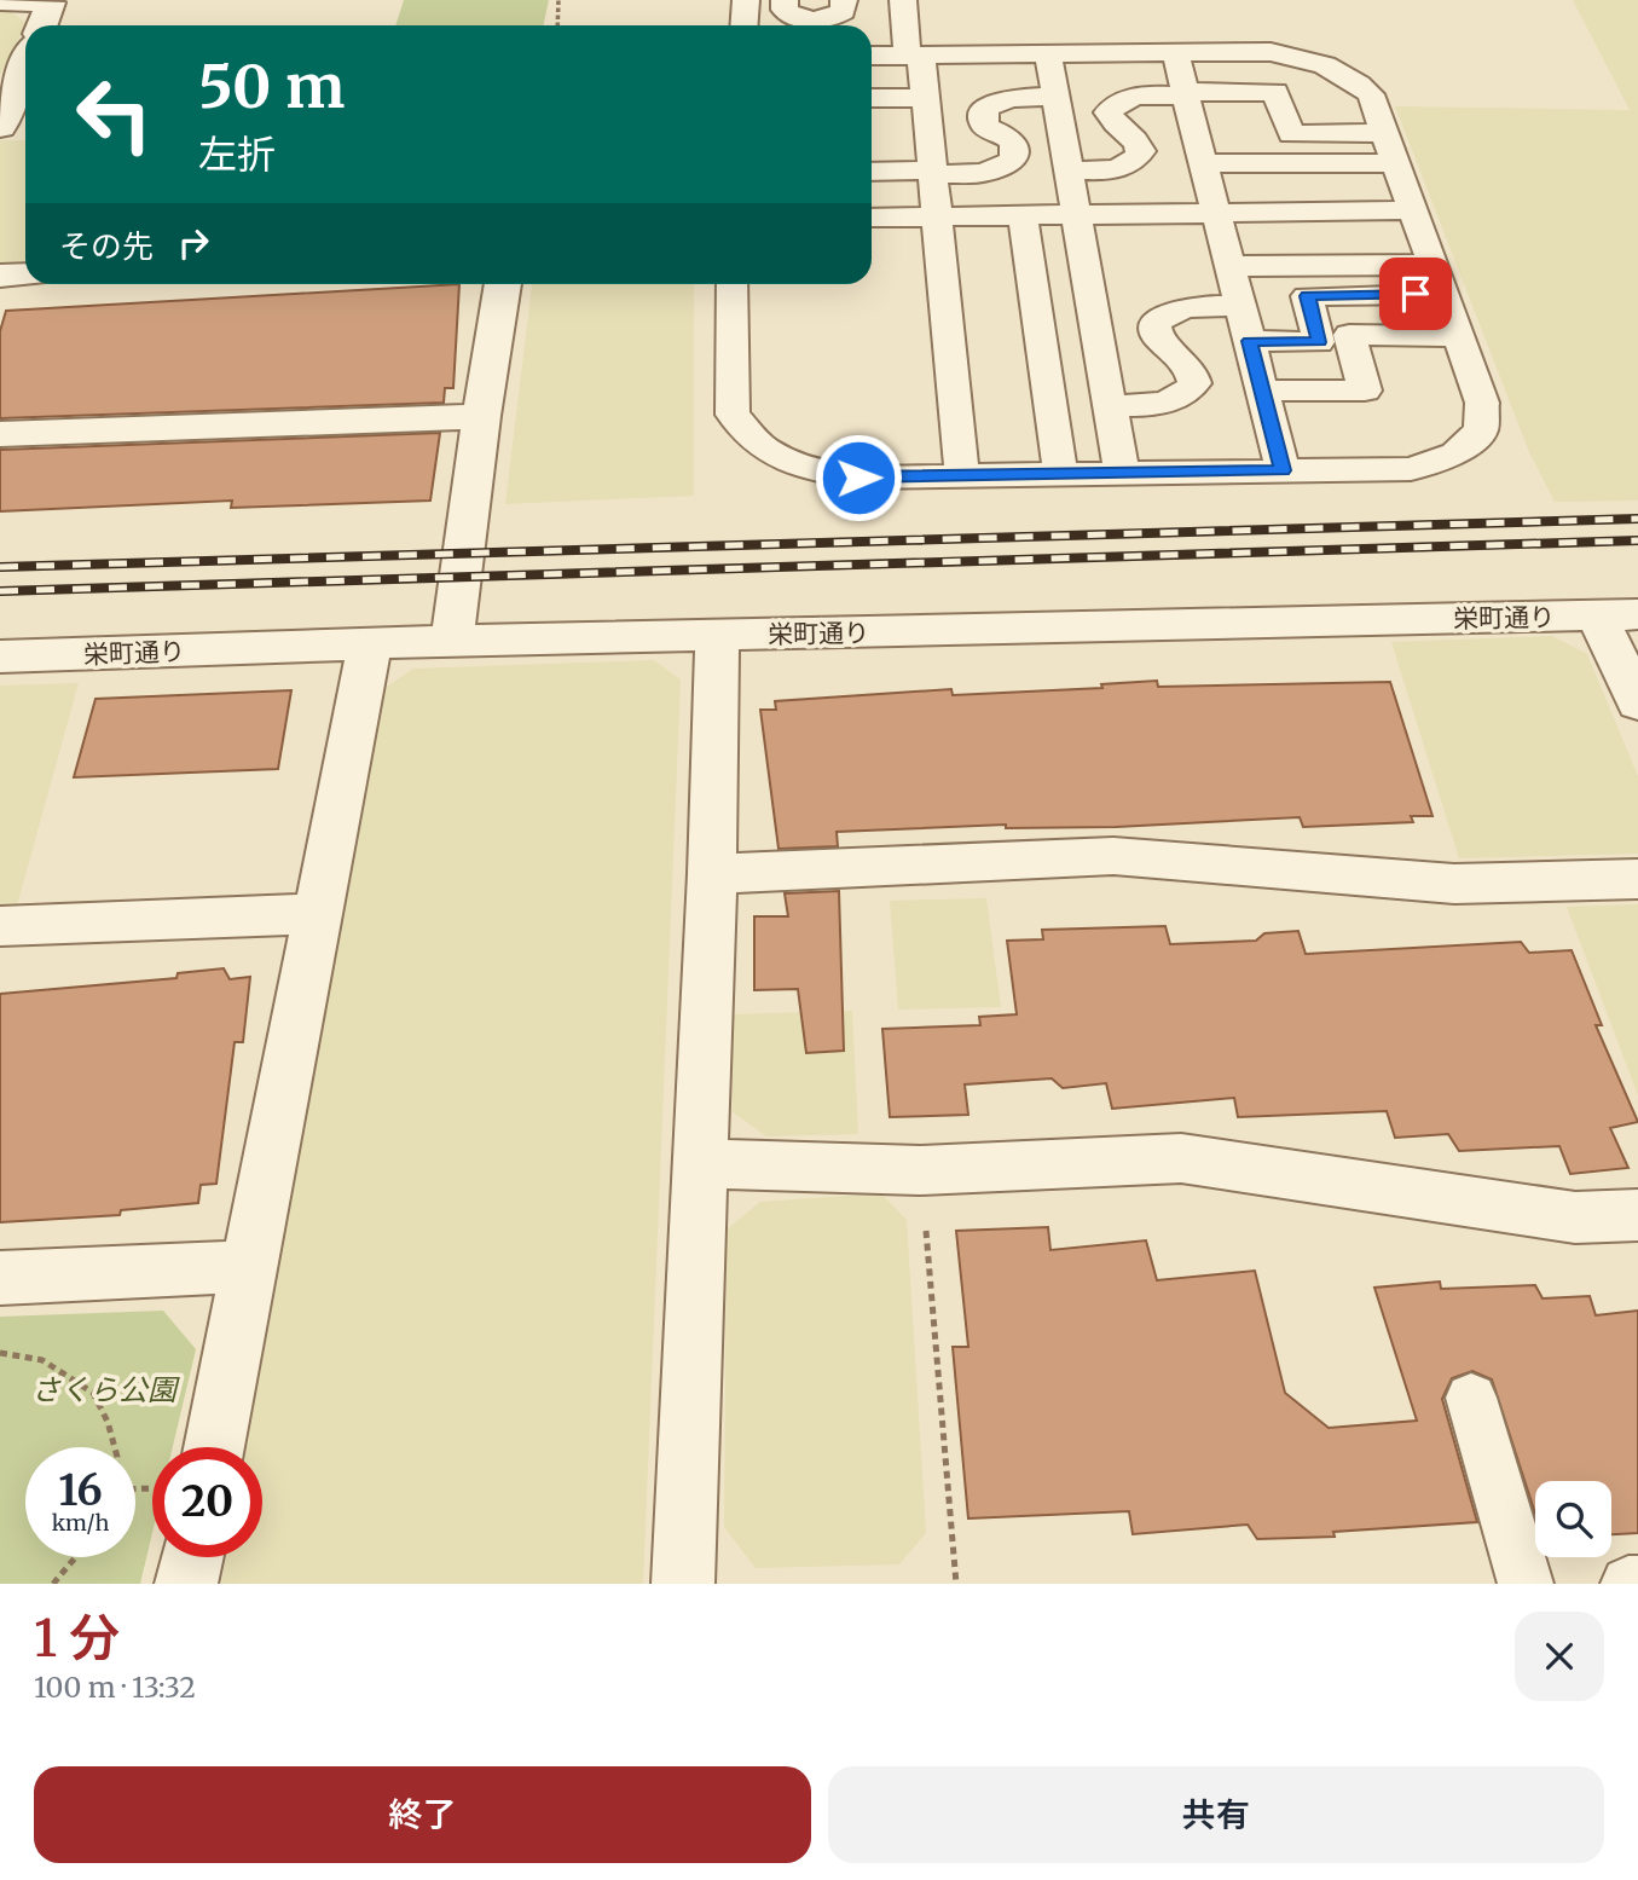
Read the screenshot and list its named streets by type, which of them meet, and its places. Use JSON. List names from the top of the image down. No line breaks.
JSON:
{"streets":{"street":["栄町通り"]},"parks":["さくら公園"],"page":{"turn":["50 m","左折"],"then":"その先","speed":"16 km/h","limit":"20","heading":["1 分","100 m · 13:32"],"buttons":["終了","共有"]}}
